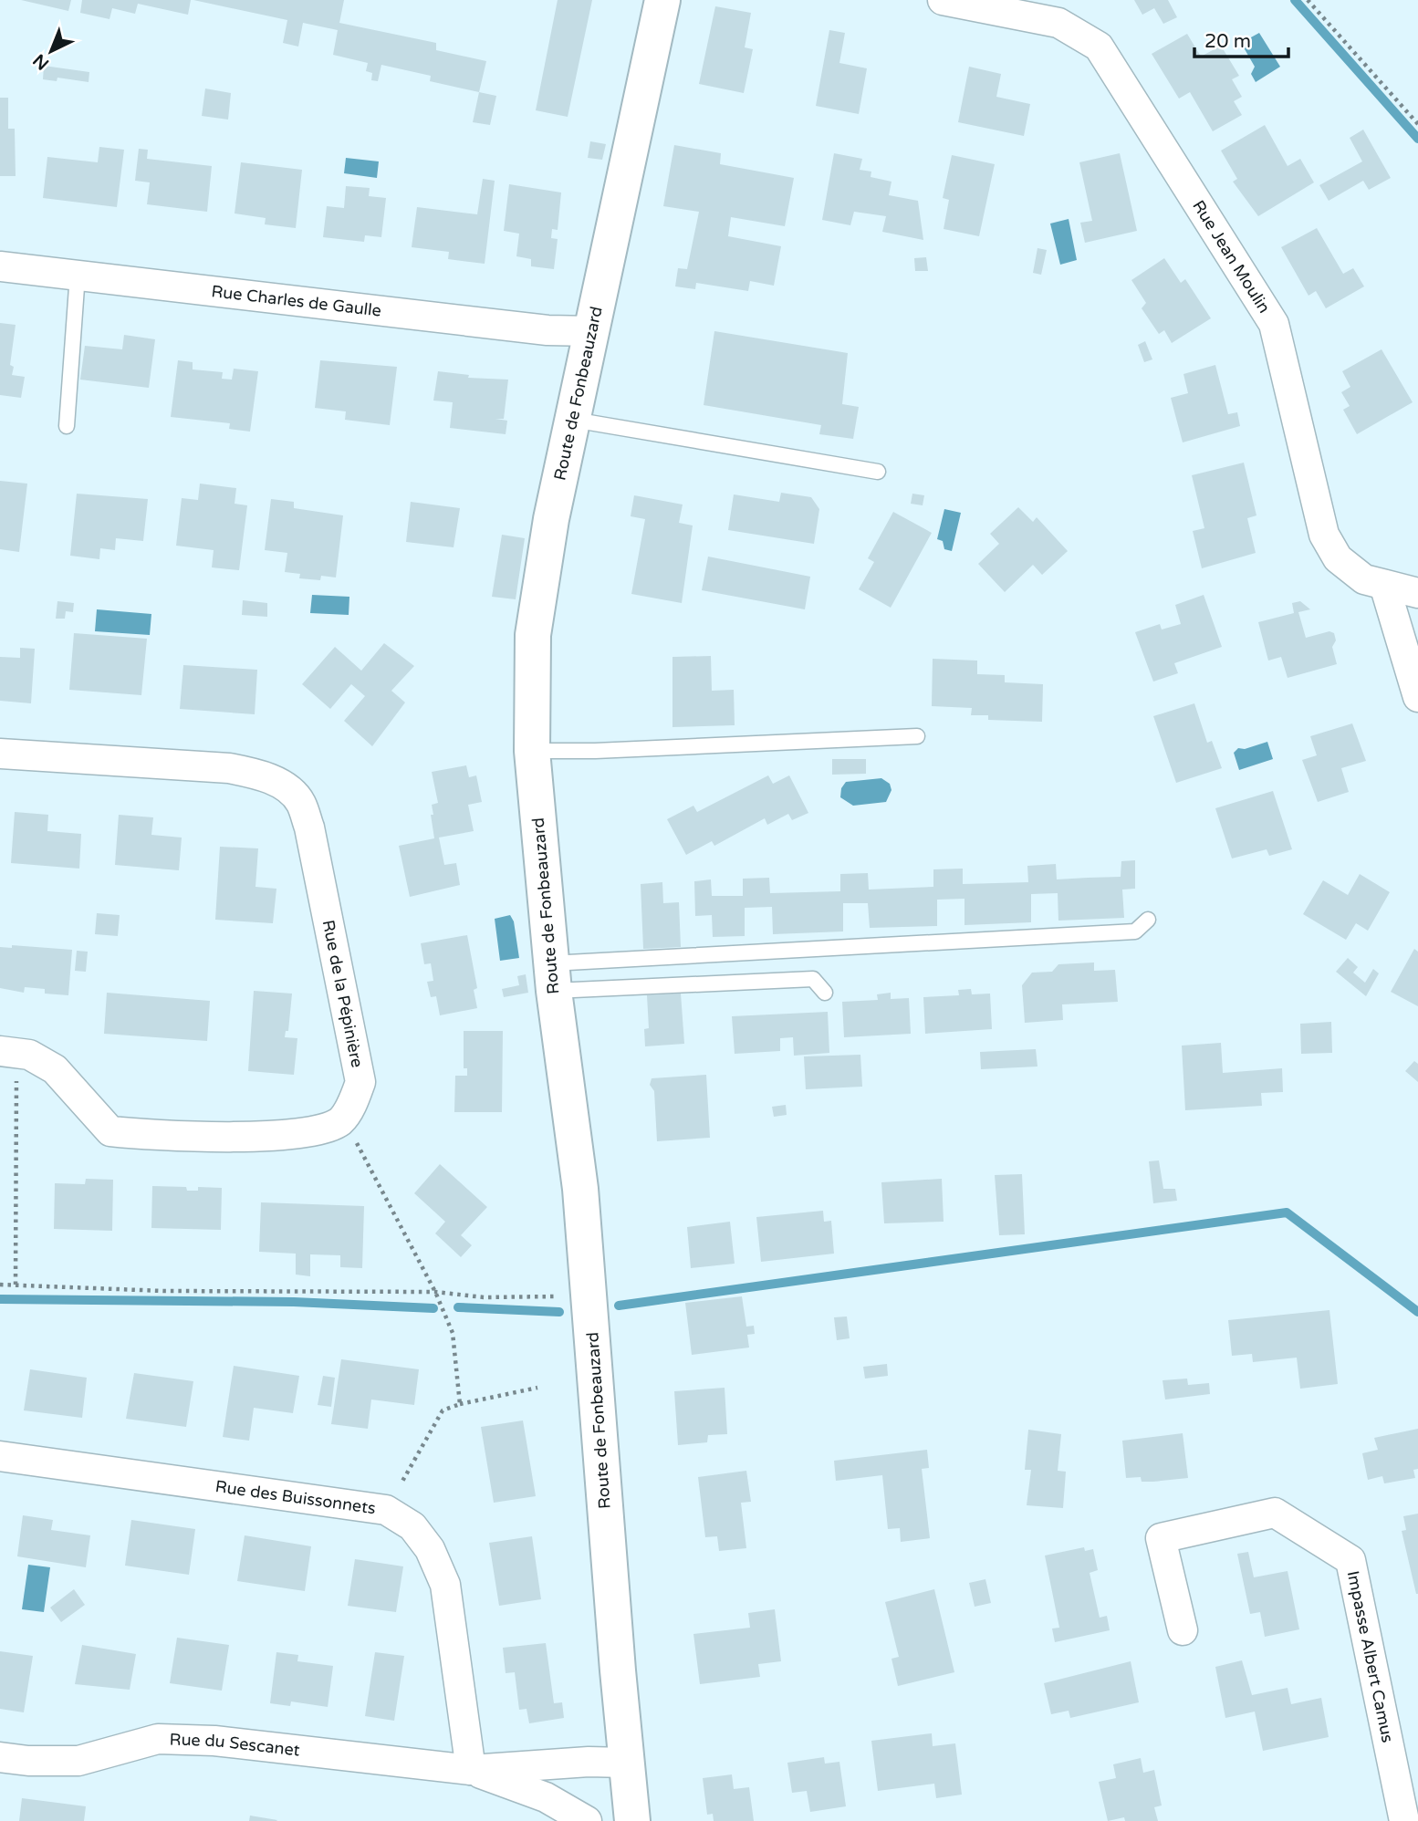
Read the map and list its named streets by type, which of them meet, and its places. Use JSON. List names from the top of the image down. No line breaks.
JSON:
{"streets":{"street":["Rue Jean Moulin","Rue Charles de Gaulle","Route de Fonbeauzard","Rue de la Pépinière","Rue des Buissonnets","Impasse Albert Camus","Rue du Sescanet"]},"crossings":[["Rue Charles de Gaulle","Route de Fonbeauzard"],["Route de Fonbeauzard","Rue du Sescanet"],["Rue des Buissonnets","Rue du Sescanet"]],"scale_bar":"20 m","north":"bottom left"}
